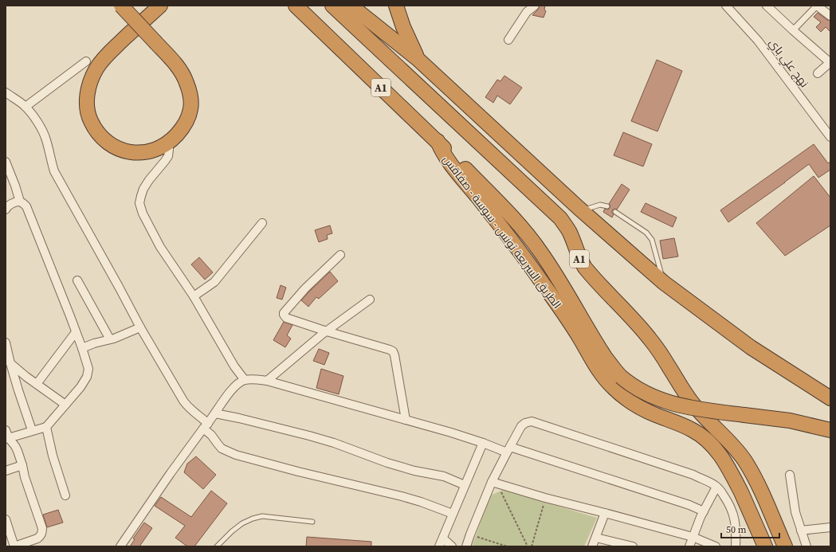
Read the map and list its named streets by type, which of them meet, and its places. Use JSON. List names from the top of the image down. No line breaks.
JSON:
{"streets":{"highway":["A1","الطريق السريعة تونس - سوسة - صفاقس"],"street":["نهج علي باي"]},"scale_bar":"50 m"}
